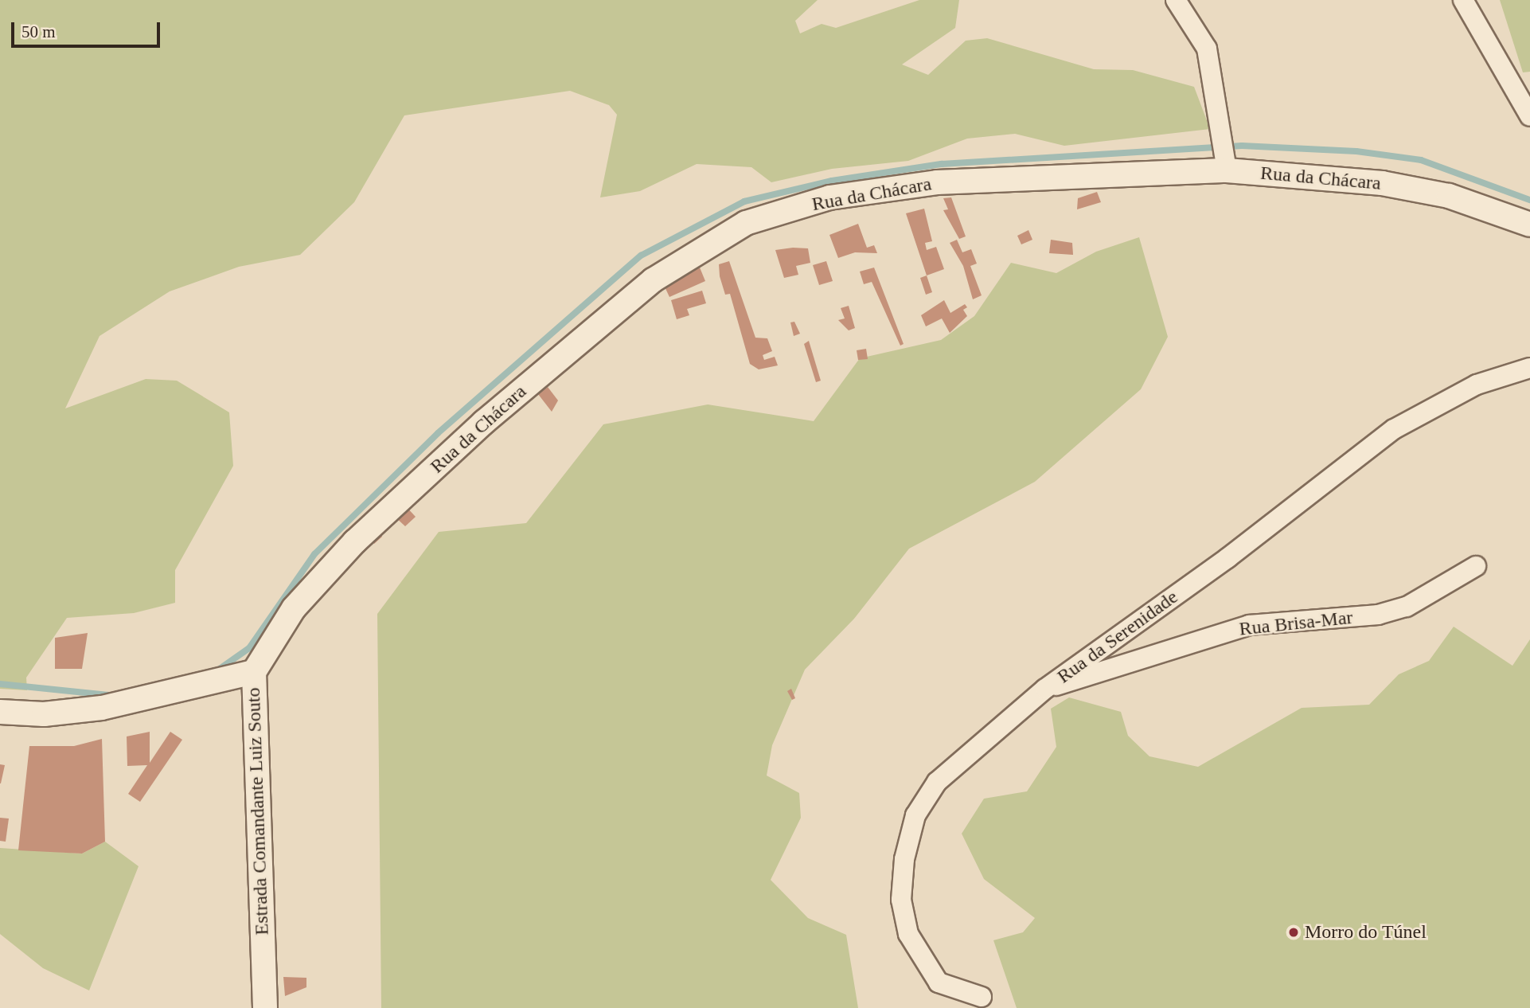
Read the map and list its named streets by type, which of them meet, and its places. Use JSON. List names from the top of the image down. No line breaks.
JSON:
{"streets":{"street":["Rua da Chácara","Rua Brisa-Mar","Rua da Serenidade","Estrada Comandante Luiz Souto"]},"crossings":[["Rua da Chácara","Estrada Comandante Luiz Souto"],["Rua Brisa-Mar","Rua da Serenidade"]],"places":["Morro do Túnel"],"scale_bar":"50 m"}
